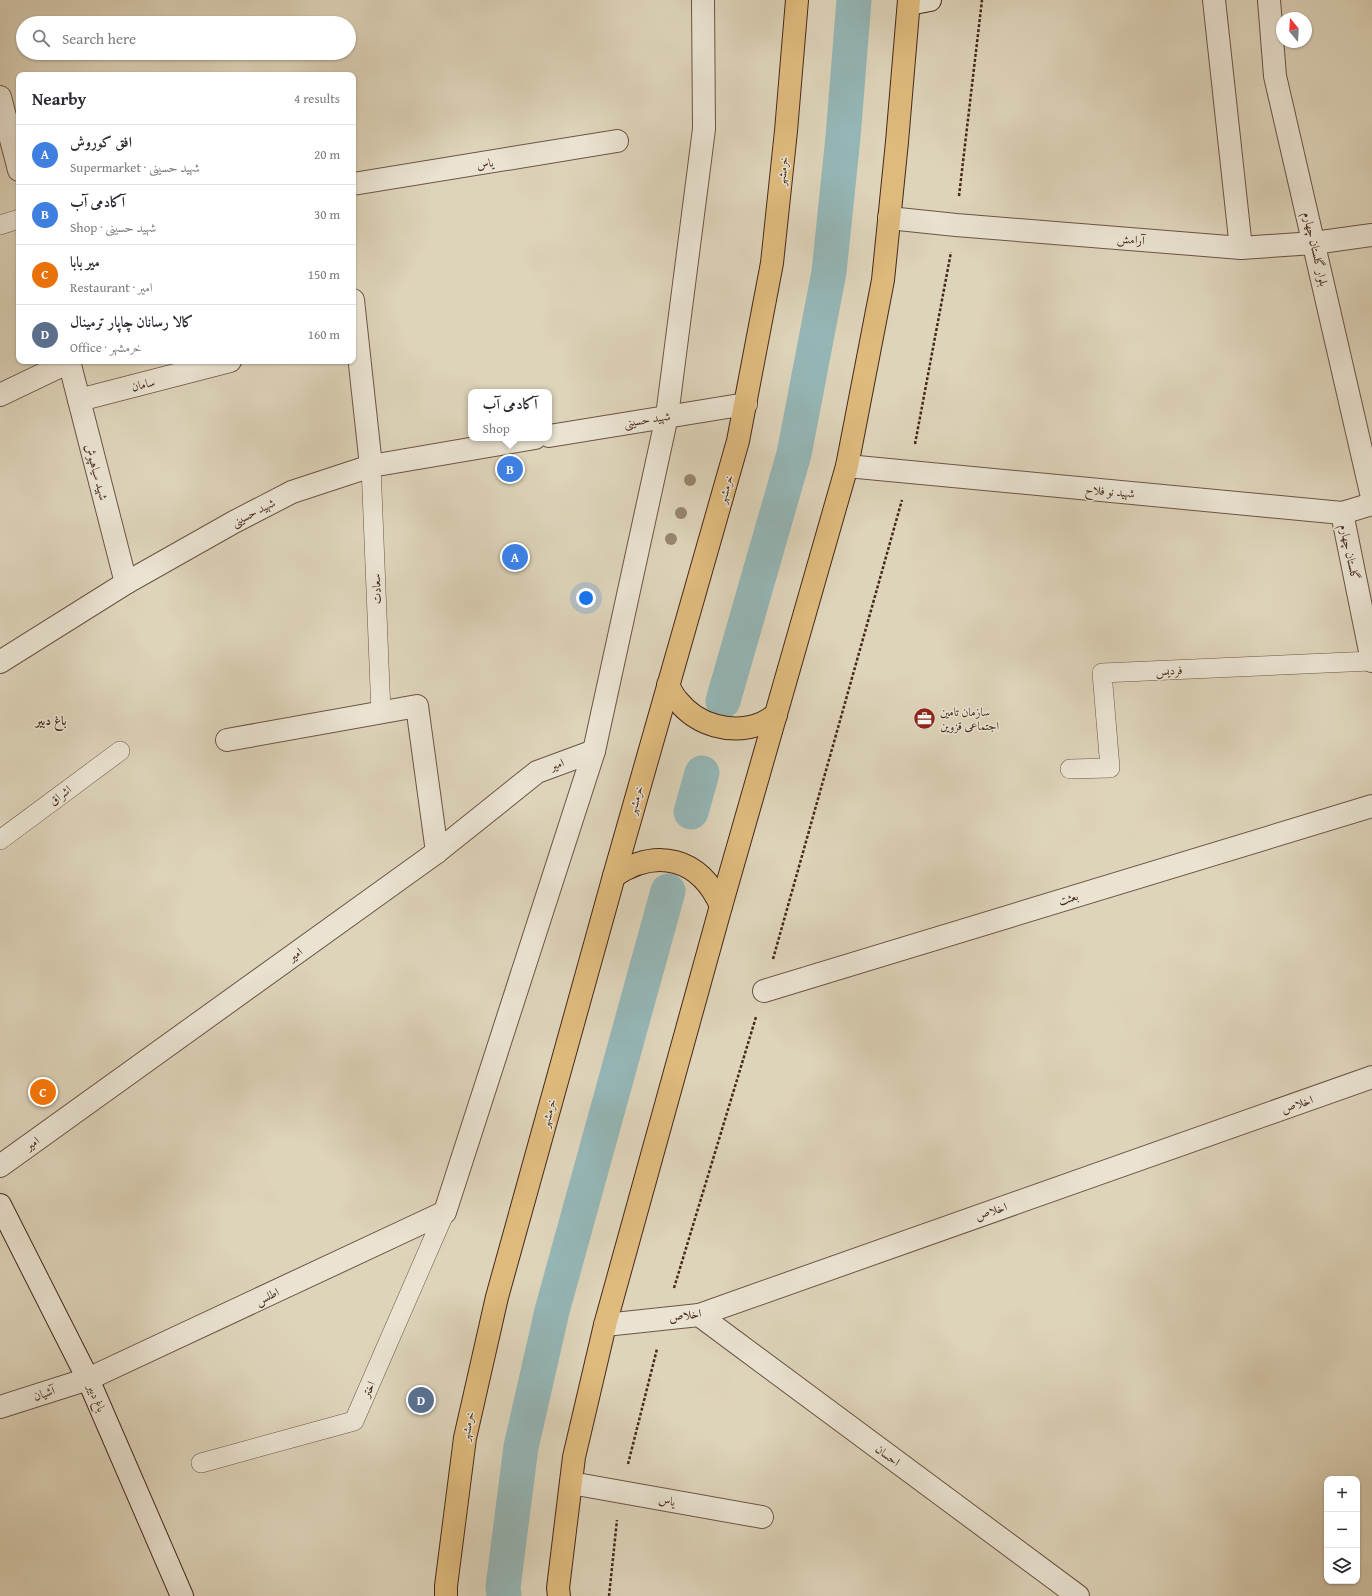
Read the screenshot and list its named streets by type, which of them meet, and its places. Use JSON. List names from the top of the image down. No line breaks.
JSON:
{"streets":{"main road":["خرمشهر"],"street":["یاس","آرامش","بلوار گلستان چهارم","سامان","شهید حسینی","شهید سیاهپوش","شهید نو فلاح","گلستان چهارم","امیر","بعثت","اخلاص","اطلس","آشیان","باغ دبیر","احسان"],"lane":["سعادت","فردیس","اشراق","اختر"]},"crossings":[["خرمشهر","شهید حسینی"],["آرامش","بلوار گلستان چهارم"],["سامان","شهید سیاهپوش"],["شهید حسینی","شهید سیاهپوش"],["شهید حسینی","سعادت"],["شهید نو فلاح","گلستان چهارم"],["گلستان چهارم","فردیس"],["اخلاص","احسان"],["اطلس","اختر"],["اطلس","آشیان"],["اطلس","باغ دبیر"],["آشیان","باغ دبیر"]],"districts":["باغ دبیر"],"places":{"office":["سازمان تامین اجتماعی قزوین"]},"north":"top","page":{"search":"Search here","heading":["Nearby","4 results"],"list":[{"mark":"A","name":"افق کوروش","note":"Supermarket · شهید حسینی","value":"20 m"},{"mark":"B","name":"آکادمی آب","note":"Shop · شهید حسینی","value":"30 m"},{"mark":"C","name":"میر بابا","note":"Restaurant · امیر","value":"150 m"},{"mark":"D","name":"کالا رسانان چاپار ترمینال","note":"Office · خرمشهر","value":"160 m"}],"popup":["آکادمی آب","Shop"],"pins":["B","A","C","D"],"map_buttons":["+","−"]}}
